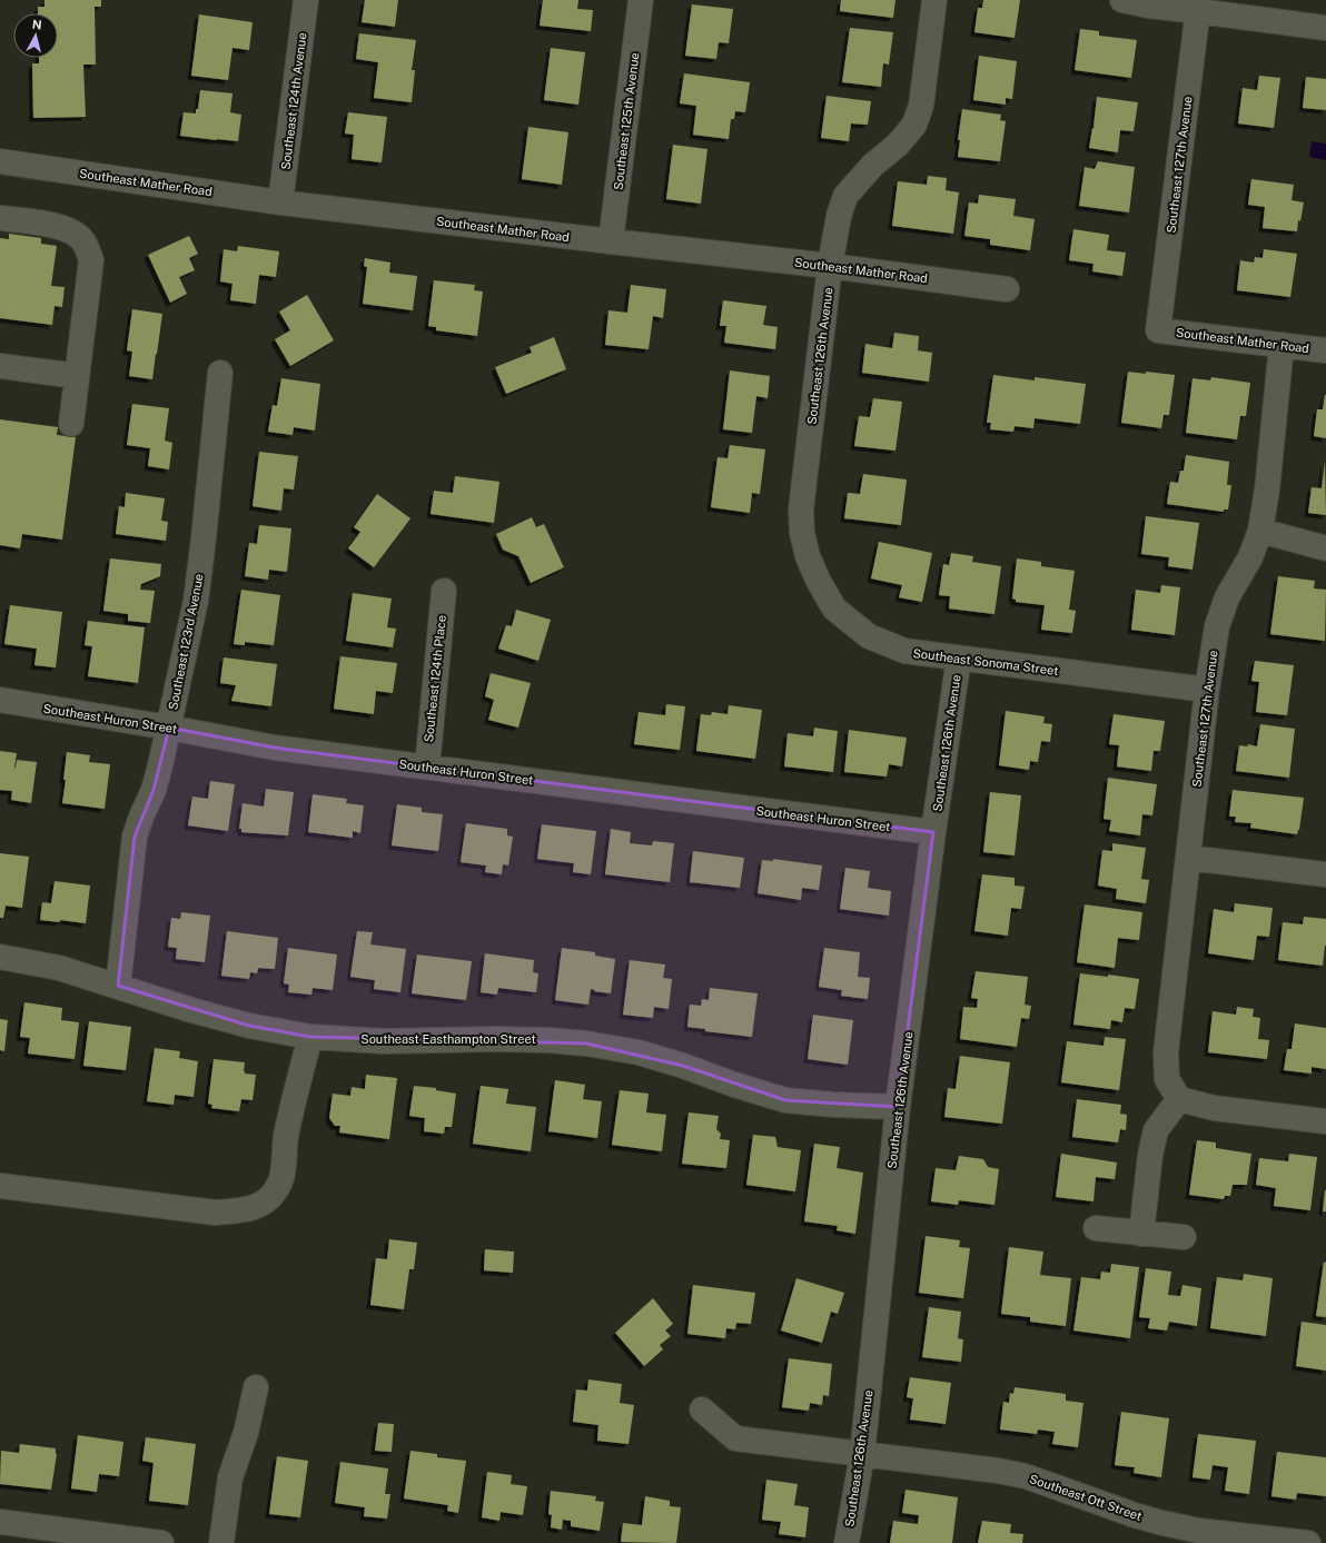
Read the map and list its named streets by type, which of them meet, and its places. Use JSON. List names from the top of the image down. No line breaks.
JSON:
{"streets":{"street":["Southeast 124th Avenue","Southeast 125th Avenue","Southeast 127th Avenue","Southeast Mather Road","Southeast 126th Avenue","Southeast 123rd Avenue","Southeast Sonoma Street","Southeast 124th Place","Southeast Huron Street","Southeast Easthampton Street","Southeast Ott Street"]},"crossings":[["Southeast 124th Avenue","Southeast Mather Road"],["Southeast 125th Avenue","Southeast Mather Road"],["Southeast 127th Avenue","Southeast Mather Road"],["Southeast 127th Avenue","Southeast Sonoma Street"],["Southeast Mather Road","Southeast 126th Avenue"],["Southeast 126th Avenue","Southeast Sonoma Street"],["Southeast 126th Avenue","Southeast Huron Street"],["Southeast 126th Avenue","Southeast Easthampton Street"],["Southeast 126th Avenue","Southeast Ott Street"],["Southeast 123rd Avenue","Southeast Huron Street"],["Southeast 123rd Avenue","Southeast Easthampton Street"],["Southeast 124th Place","Southeast Huron Street"]],"north":"top"}
